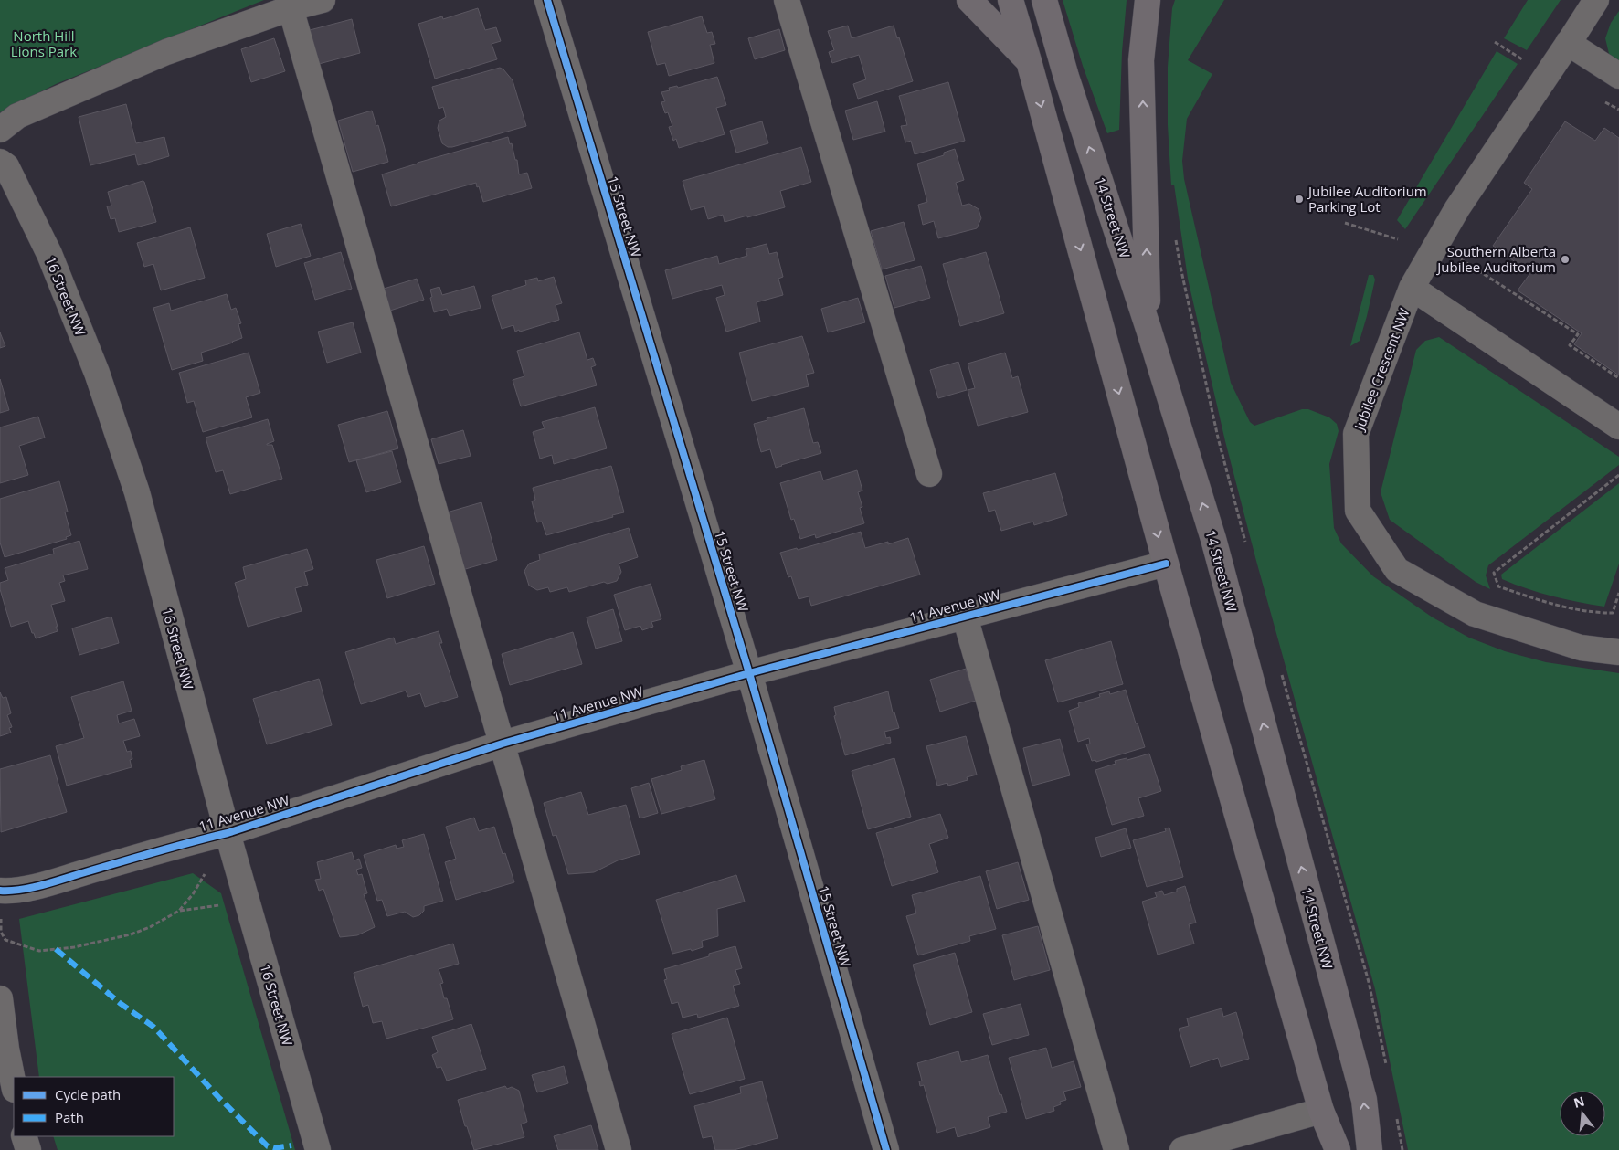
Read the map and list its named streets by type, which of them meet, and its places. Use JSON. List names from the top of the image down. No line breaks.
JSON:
{"streets":{"main road":["14 Street NW"],"street":["15 Street NW","16 Street NW","Jubilee Crescent NW","11 Avenue NW"]},"crossings":[["15 Street NW","11 Avenue NW"],["16 Street NW","11 Avenue NW"]],"parks":["North Hill Lions Park"],"places":["Jubilee Auditorium Parking Lot","Southern Alberta Jubilee Auditorium"],"legend":["Cycle path","Path"],"north":"top"}
